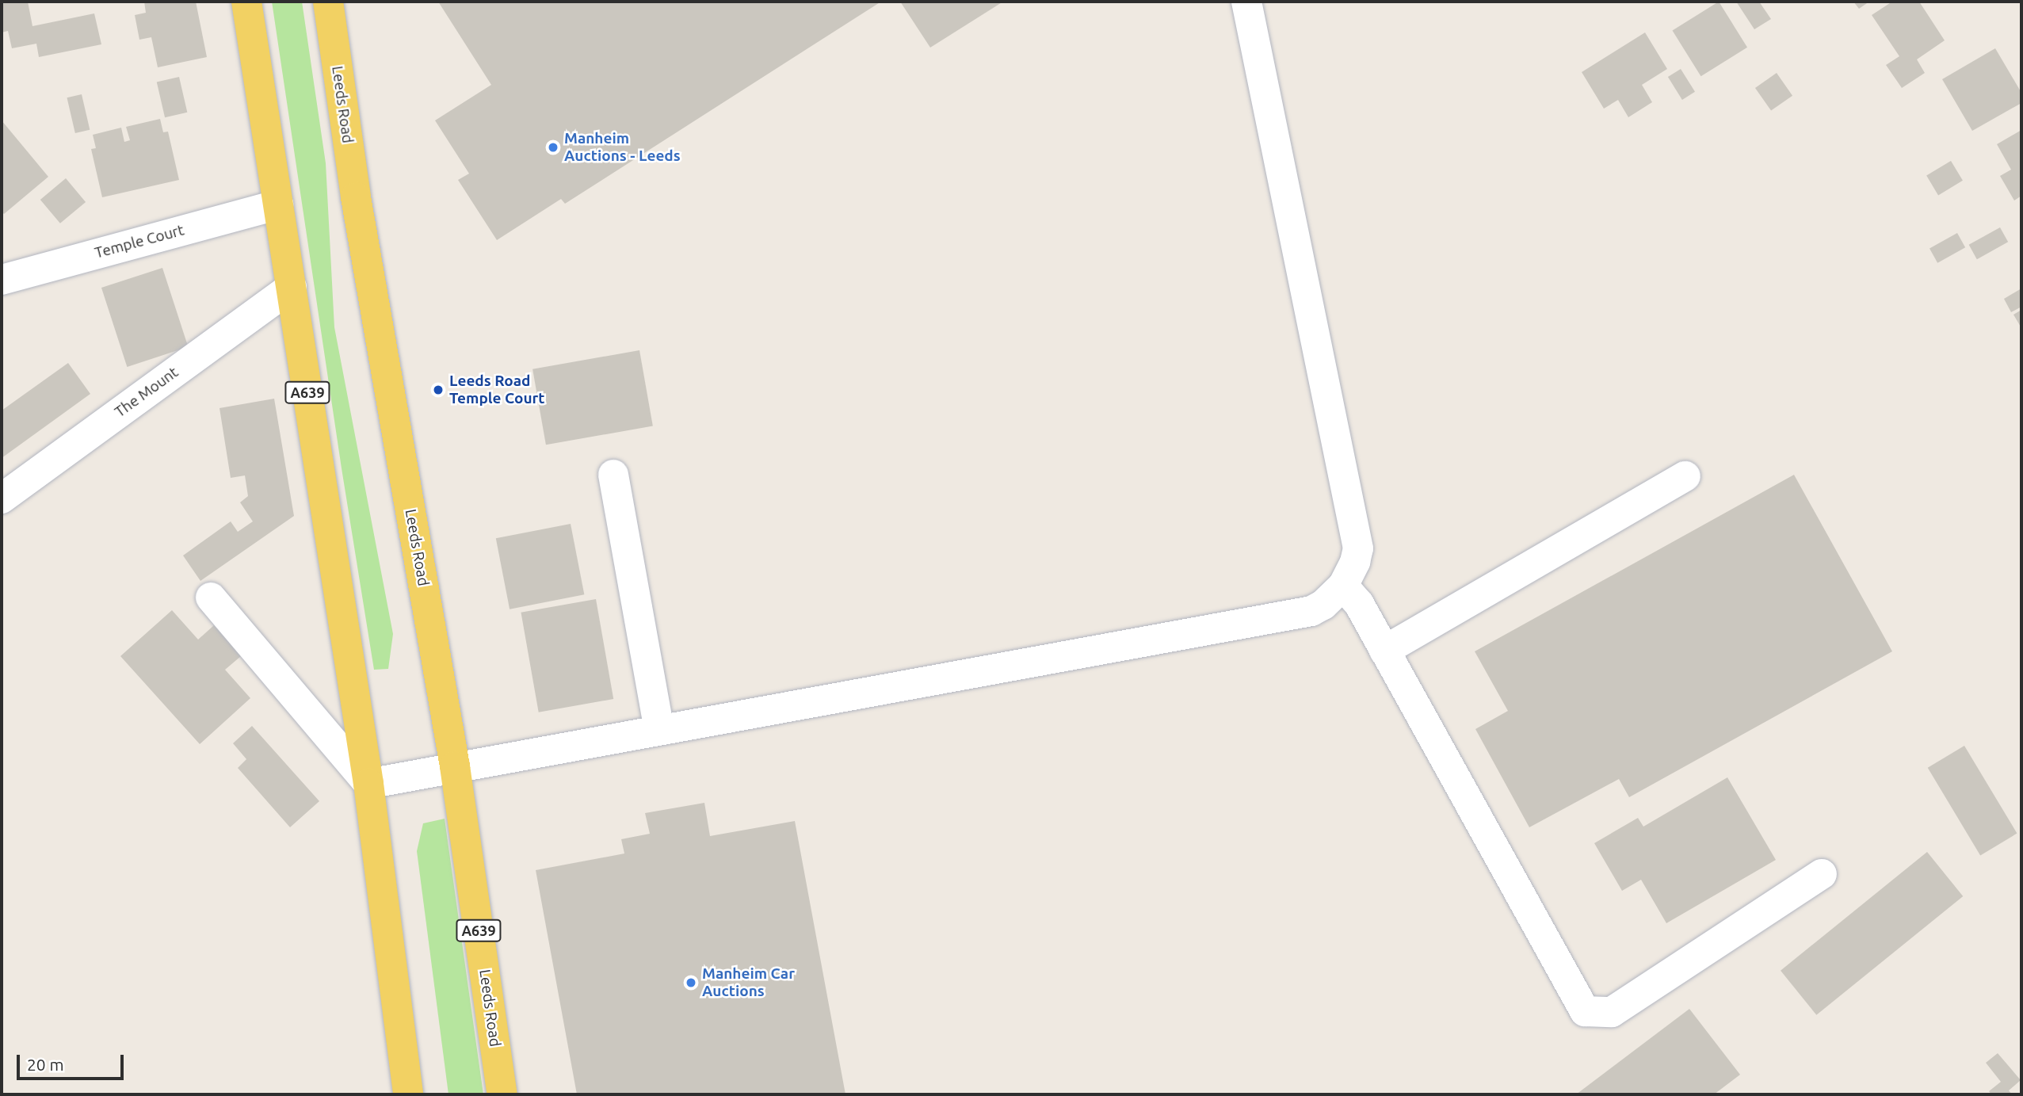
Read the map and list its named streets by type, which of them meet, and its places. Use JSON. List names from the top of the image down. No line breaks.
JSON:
{"streets":{"main road":["Leeds Road","A639"],"street":["Temple Court","The Mount"]},"crossings":[["Temple Court","A639"],["The Mount","A639"]],"places":["Manheim Auctions - Leeds","Leeds Road Temple Court","Manheim Car Auctions"],"scale_bar":"20 m"}
